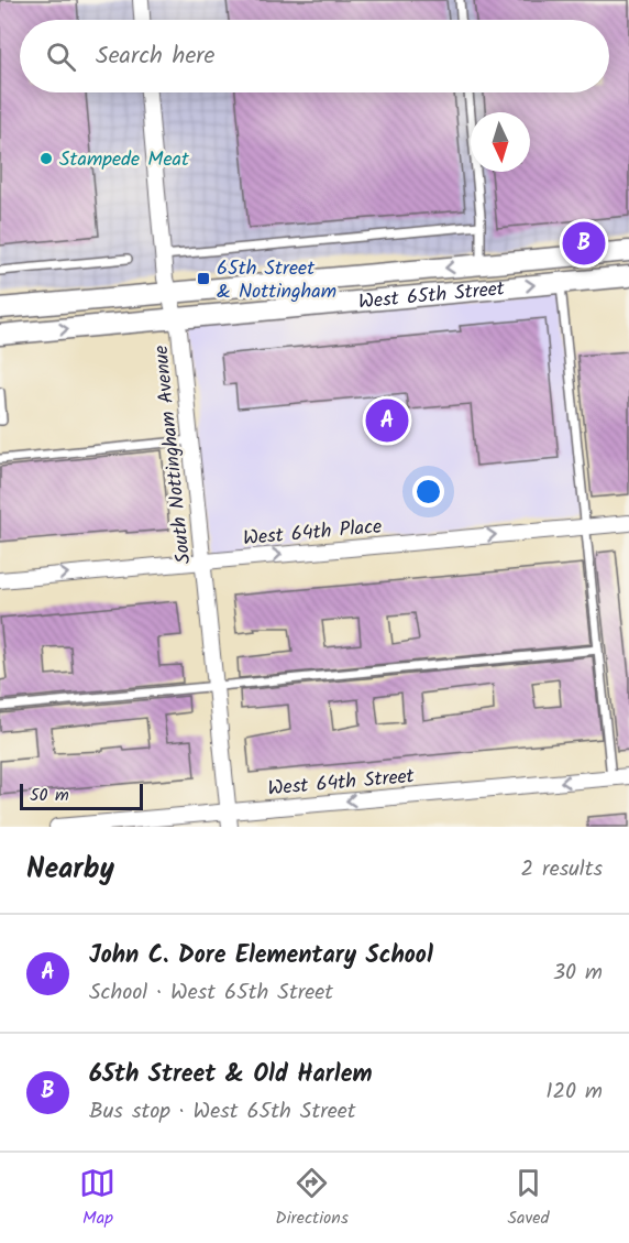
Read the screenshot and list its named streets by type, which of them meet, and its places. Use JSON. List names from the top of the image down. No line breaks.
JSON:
{"streets":{"street":["West 65th Street","South Nottingham Avenue","West 64th Place","West 64th Street"]},"crossings":[["West 65th Street","South Nottingham Avenue"],["South Nottingham Avenue","West 64th Place"],["South Nottingham Avenue","West 64th Street"]],"one_way":["West 64th Place","West 64th Street"],"places":{"other":["Stampede Meat"],"transit":["65th Street & Nottingham"]},"scale_bar":"50 m","north":"bottom","page":{"search":"Search here","pins":["B","A"],"scale":"50 m","heading":["Nearby","2 results"],"list":[{"mark":"A","name":"John C. Dore Elementary School","note":"School · West 65th Street","value":"30 m"},{"mark":"B","name":"65th Street & Old Harlem","note":"Bus stop · West 65th Street","value":"120 m"}],"nav":["Map","Directions","Saved"]}}
